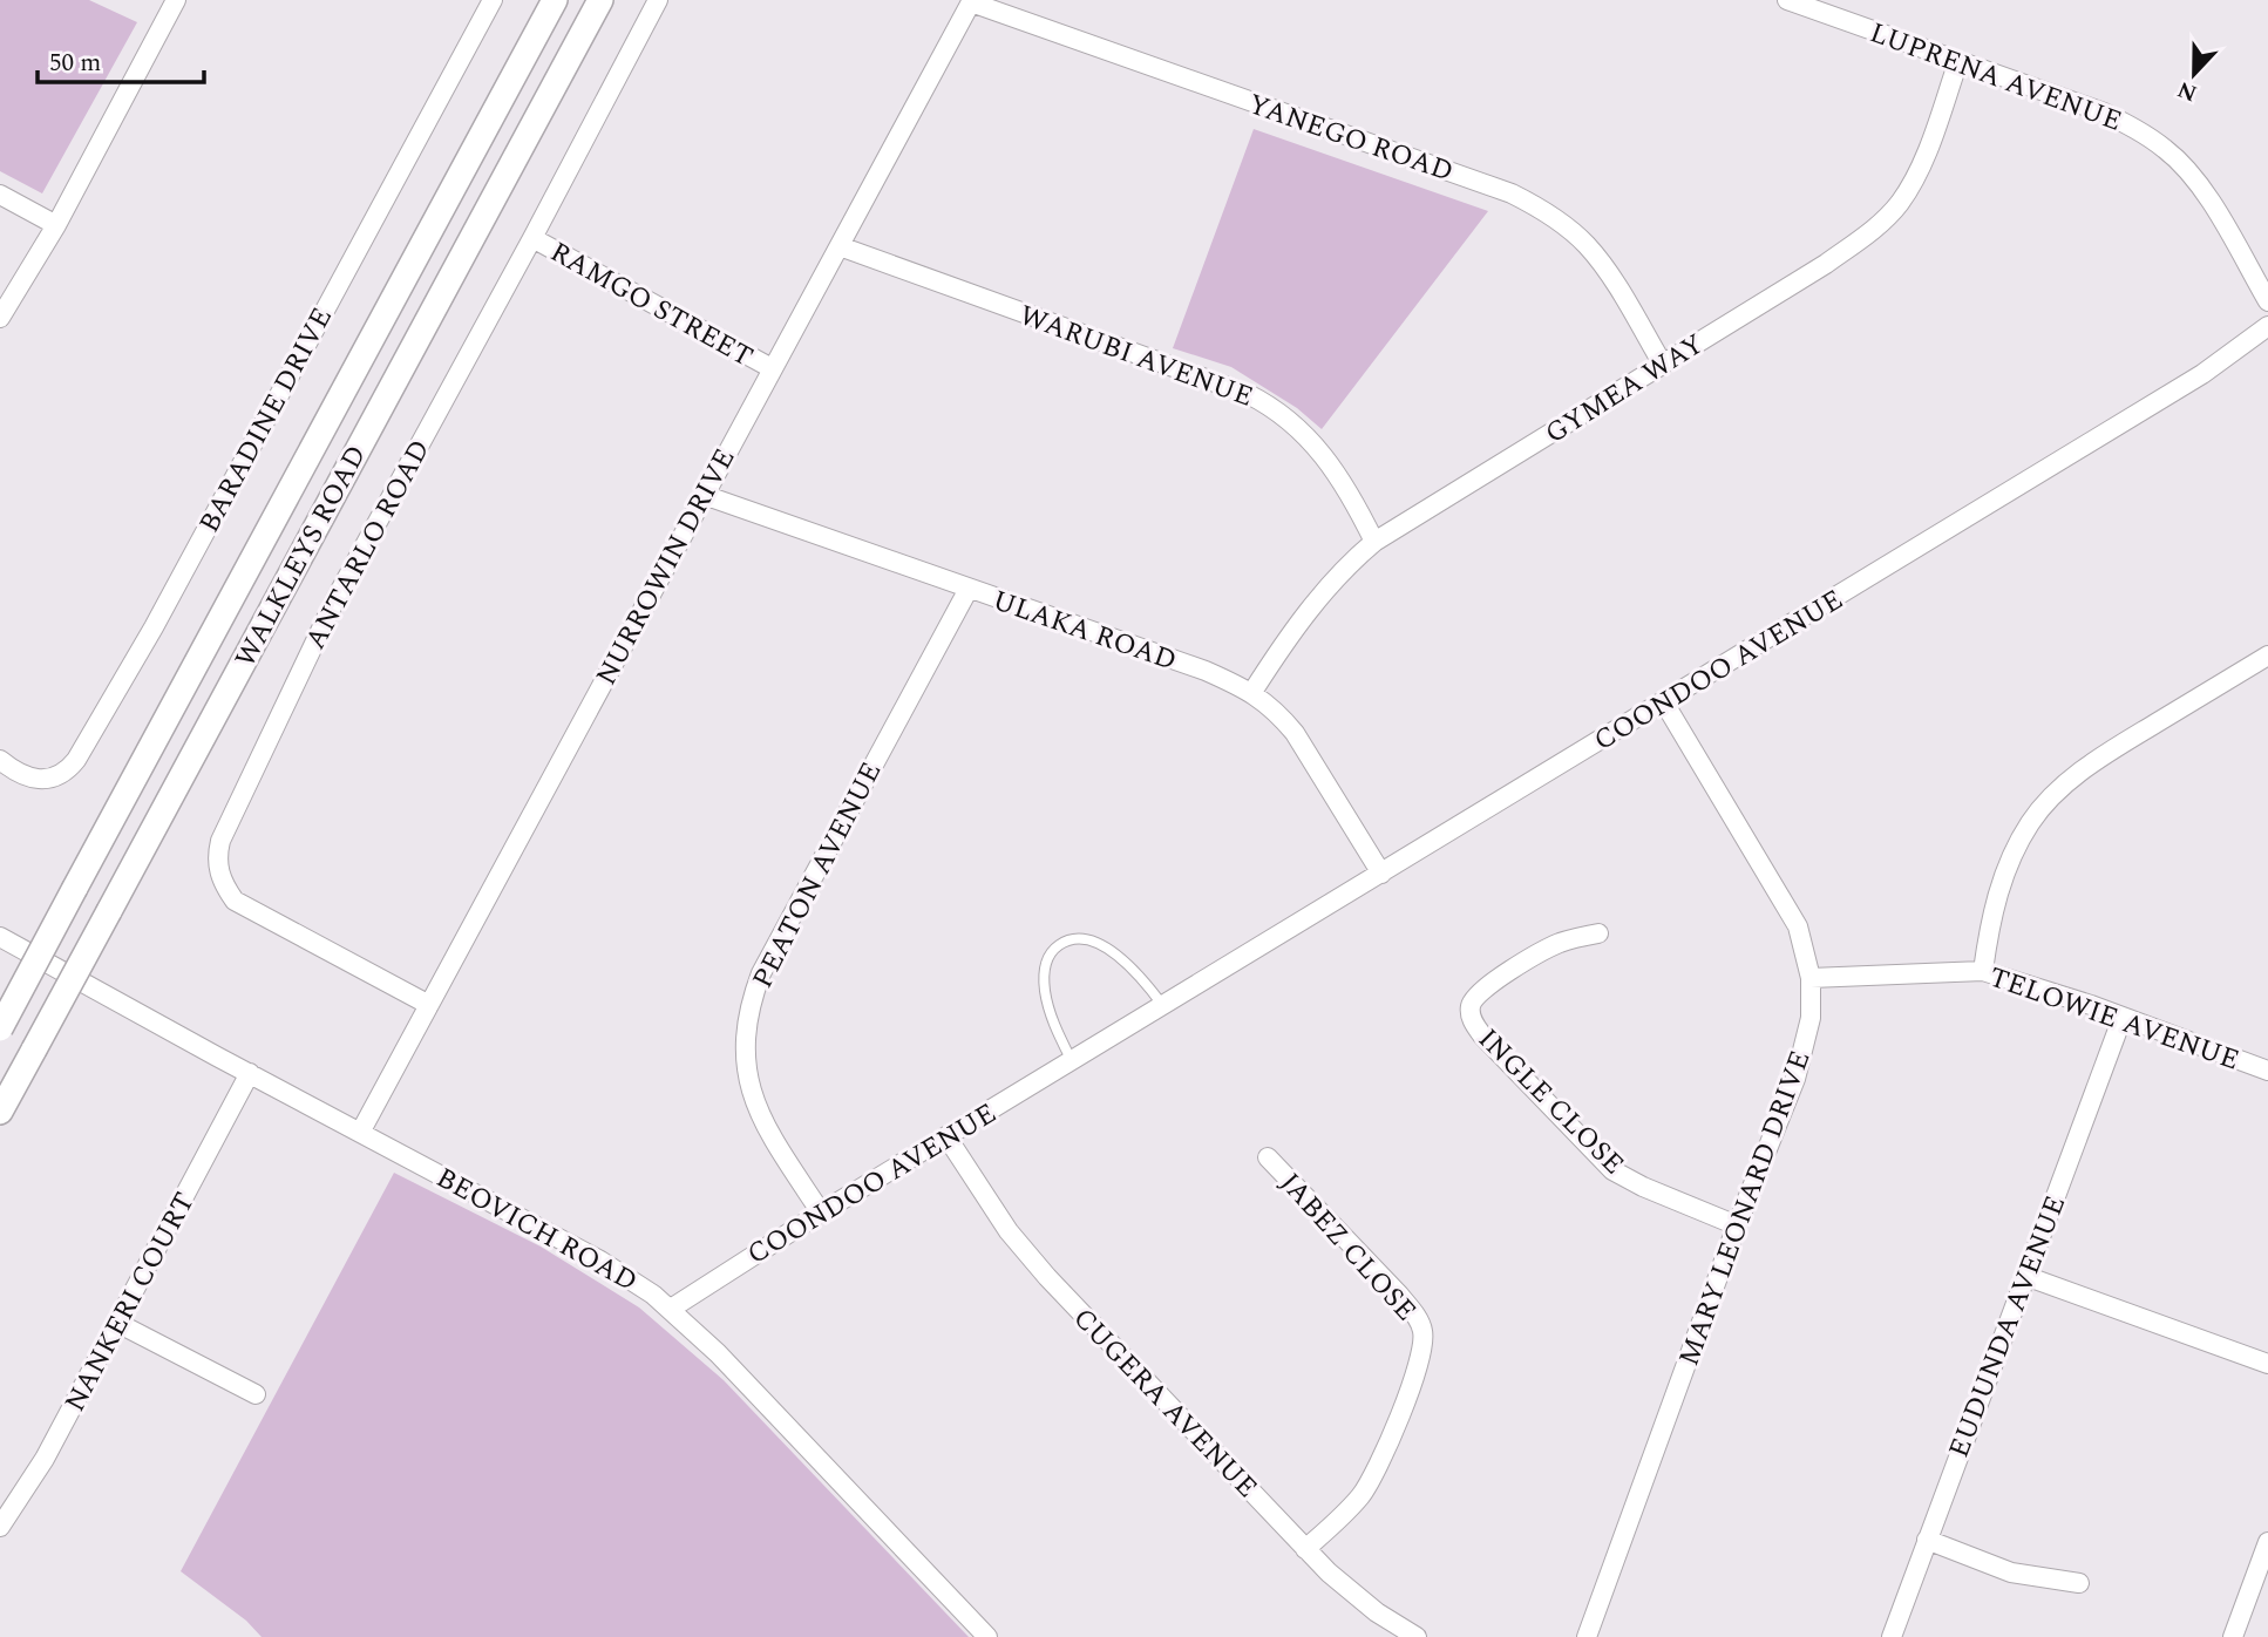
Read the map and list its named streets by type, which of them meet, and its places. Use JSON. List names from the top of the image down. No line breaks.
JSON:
{"streets":{"main road":["WALKLEYS ROAD"],"street":["LUPRENA AVENUE","YANEGO ROAD","RAMGO STREET","WARUBI AVENUE","GYMEA WAY","BARADINE DRIVE","ANTARLO ROAD","NURROWIN DRIVE","ULAKA ROAD","COONDOO AVENUE","PEATON AVENUE","TELOWIE AVENUE","INGLE CLOSE","MARY LEONARD DRIVE","BEOVICH ROAD","JABEZ CLOSE","NANKERI COURT","EUDUNDA AVENUE","CUGERA AVENUE"]},"crossings":[["LUPRENA AVENUE","GYMEA WAY"],["YANEGO ROAD","GYMEA WAY"],["YANEGO ROAD","NURROWIN DRIVE"],["RAMGO STREET","ANTARLO ROAD"],["RAMGO STREET","NURROWIN DRIVE"],["WARUBI AVENUE","GYMEA WAY"],["WARUBI AVENUE","NURROWIN DRIVE"],["GYMEA WAY","ULAKA ROAD"],["ANTARLO ROAD","NURROWIN DRIVE"],["NURROWIN DRIVE","ULAKA ROAD"],["NURROWIN DRIVE","BEOVICH ROAD"],["ULAKA ROAD","COONDOO AVENUE"],["ULAKA ROAD","PEATON AVENUE"],["COONDOO AVENUE","PEATON AVENUE"],["COONDOO AVENUE","MARY LEONARD DRIVE"],["COONDOO AVENUE","BEOVICH ROAD"],["COONDOO AVENUE","CUGERA AVENUE"],["TELOWIE AVENUE","MARY LEONARD DRIVE"],["TELOWIE AVENUE","EUDUNDA AVENUE"],["INGLE CLOSE","MARY LEONARD DRIVE"],["BEOVICH ROAD","NANKERI COURT"],["JABEZ CLOSE","CUGERA AVENUE"]],"scale_bar":"50 m","north":"bottom"}
